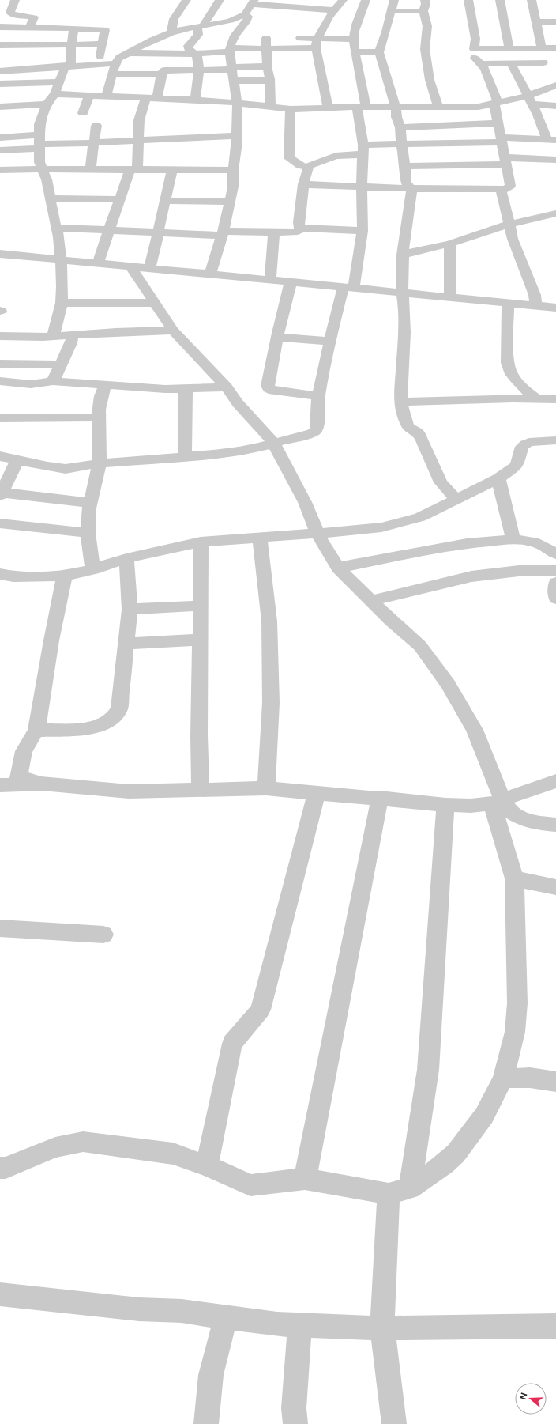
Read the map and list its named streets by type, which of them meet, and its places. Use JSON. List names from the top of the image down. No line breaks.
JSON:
{"north":"left"}
